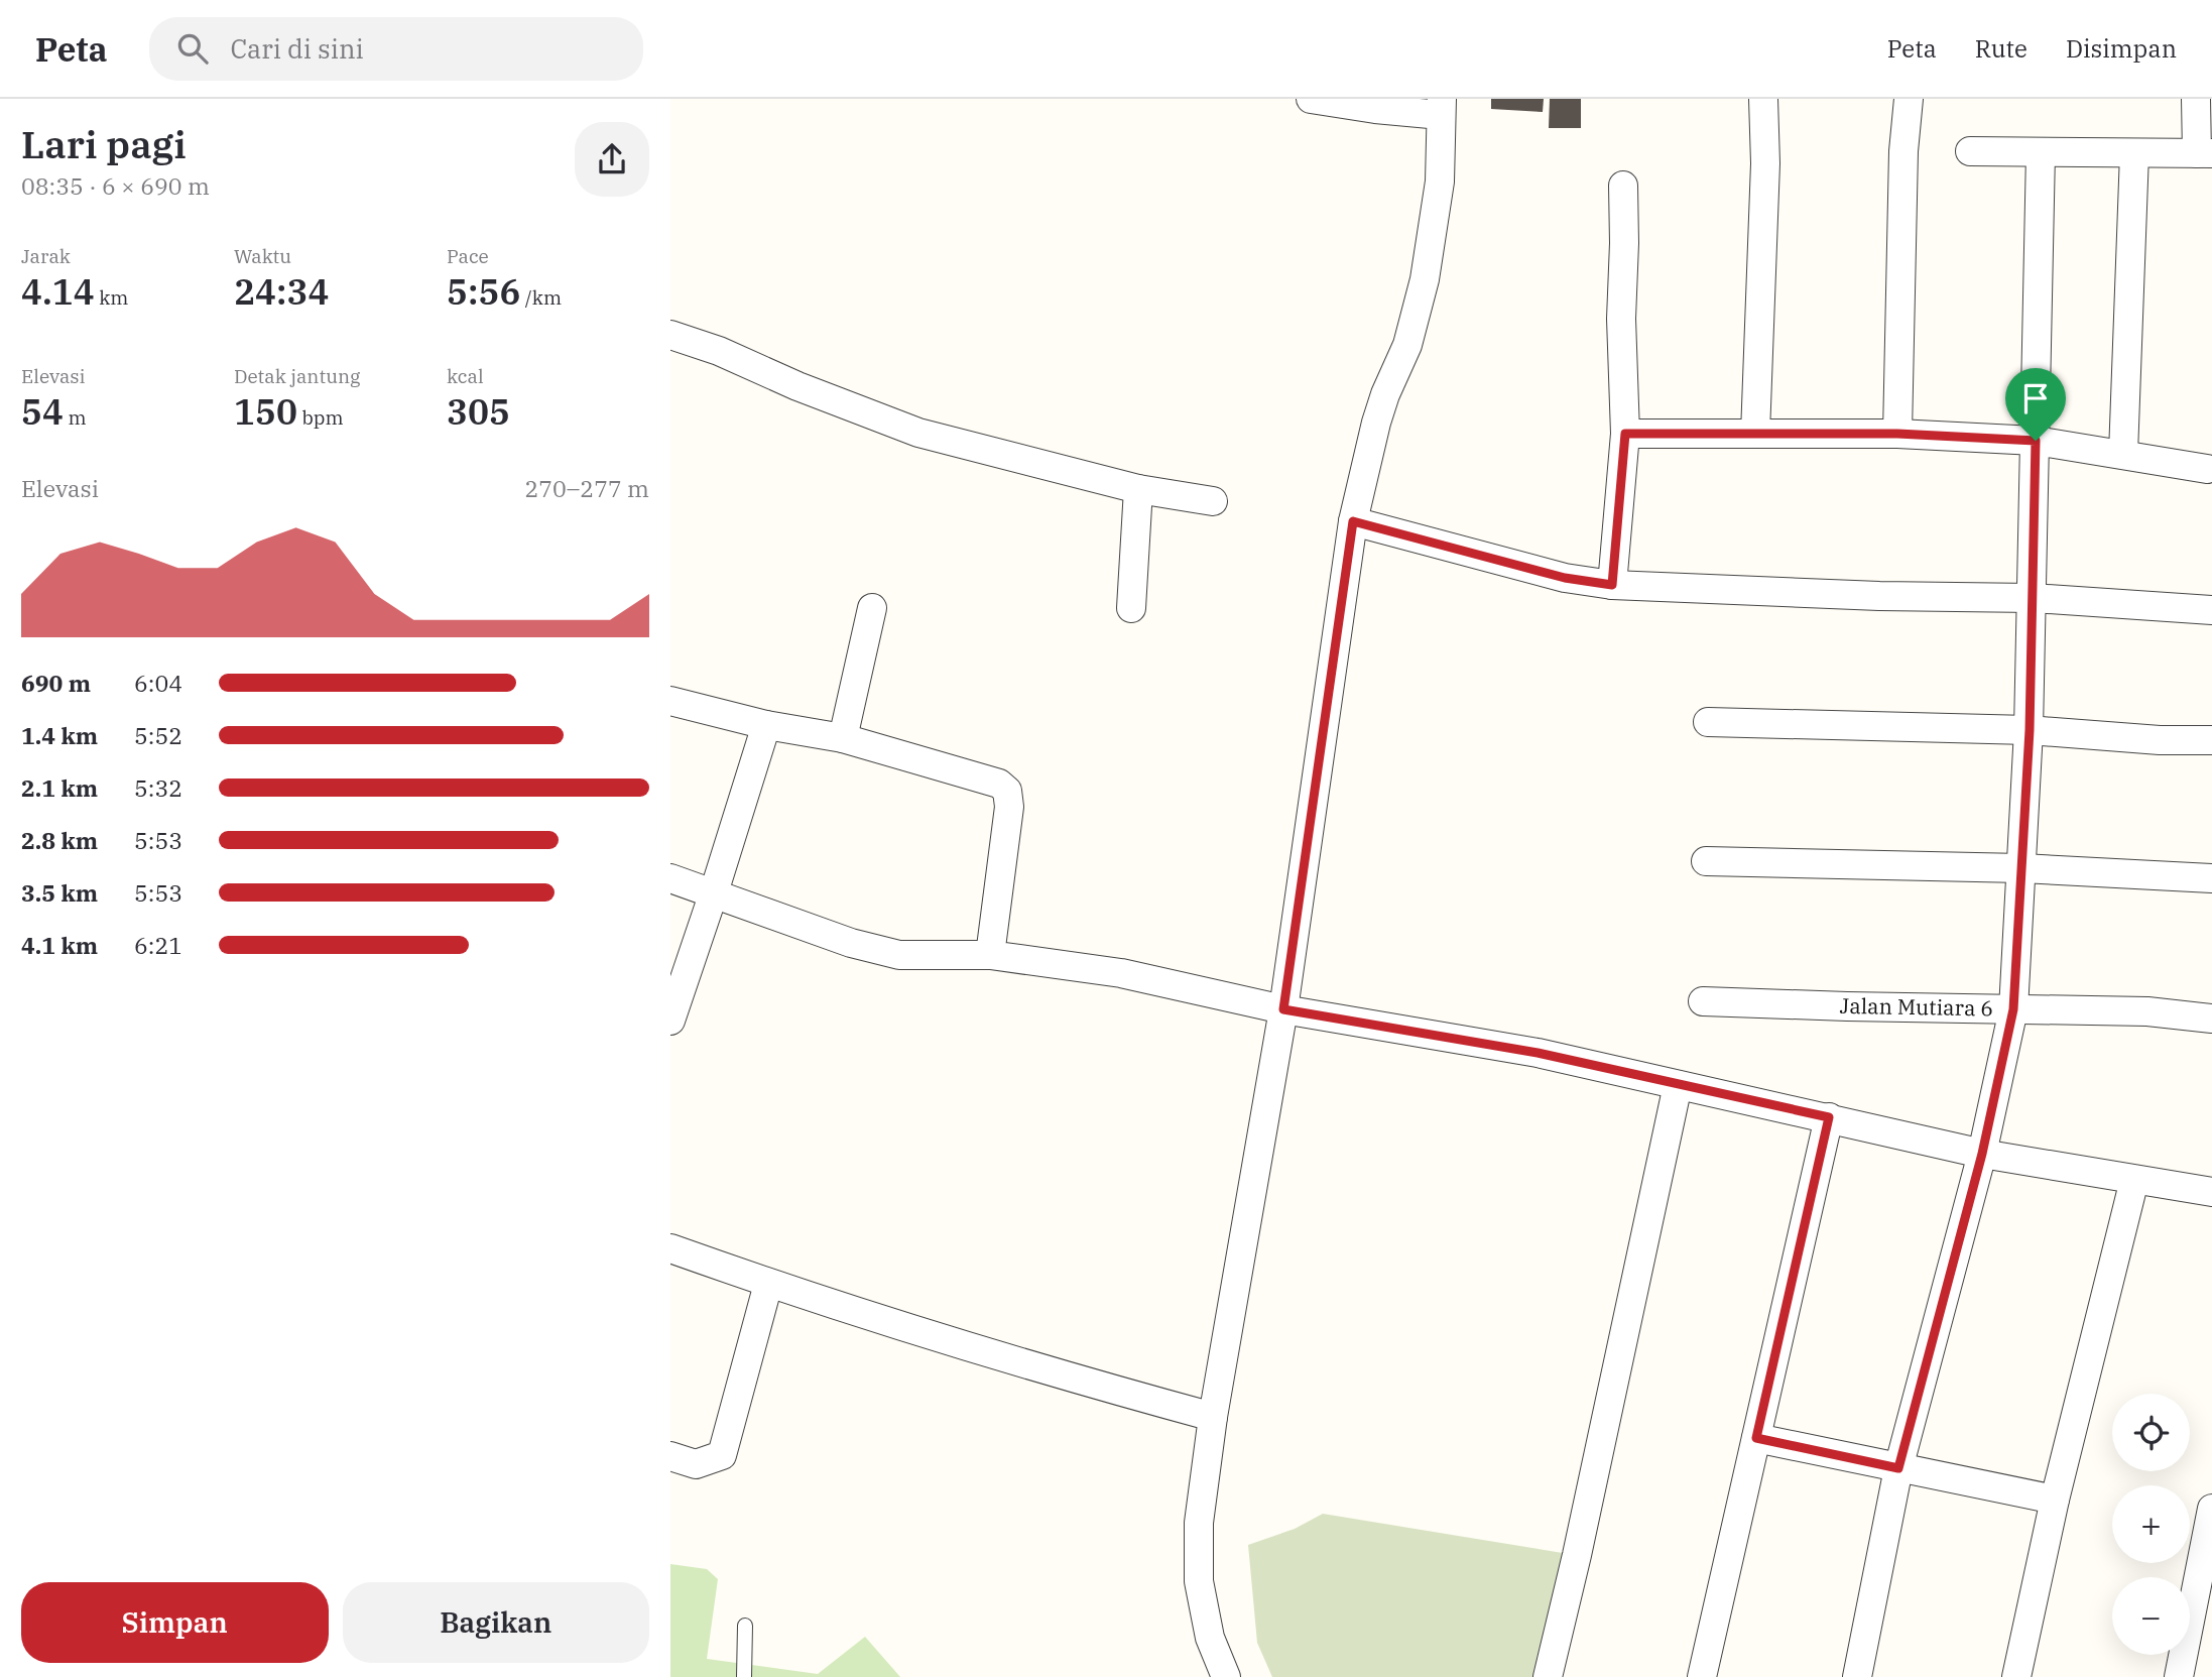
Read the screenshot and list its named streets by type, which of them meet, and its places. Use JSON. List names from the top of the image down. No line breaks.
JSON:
{"streets":{"street":["Jalan Mutiara 6"]},"page":{"header":"Peta","search":"Cari di sini","nav":["Peta","Rute","Disimpan"],"heading":["Lari pagi","08:35 · 6 × 690 m"],"stats":[["Jarak","4.14 km"],["Waktu","24:34"],["Pace","5:56 /km"],["Elevasi","54 m"],["Detak jantung","150 bpm"],["kcal","305"]],"chart":["Elevasi","270–277 m"],"list":[{"name":"690 m","note":"6:04"},{"name":"1.4 km","note":"5:52"},{"name":"2.1 km","note":"5:32"},{"name":"2.8 km","note":"5:53"},{"name":"3.5 km","note":"5:53"},{"name":"4.1 km","note":"6:21"}],"map_buttons":["+","−"],"buttons":["Simpan","Bagikan"]}}
